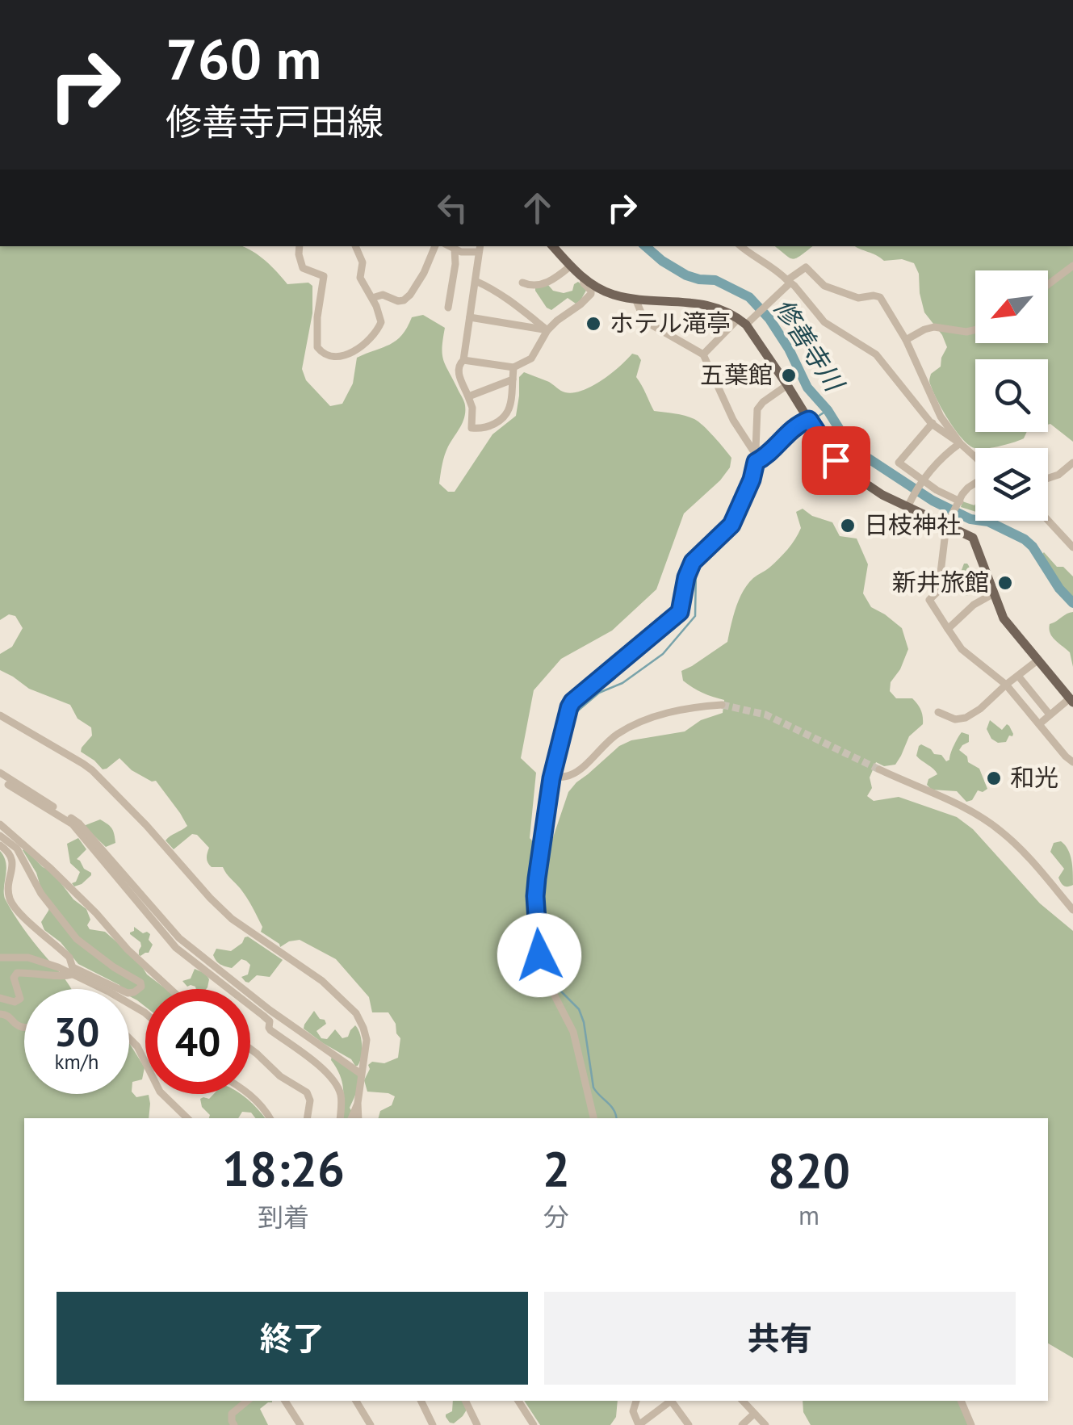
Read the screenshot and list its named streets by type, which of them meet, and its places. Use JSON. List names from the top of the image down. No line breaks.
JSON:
{"water":["修善寺川"],"places":["ホテル滝亭","五葉館","日枝神社","新井旅館","和光"],"north":"bottom left","page":{"turn":["760 m","修善寺戸田線"],"speed":"30 km/h","limit":"40","eta":["18:26","到着","2","分","820","m"],"buttons":["終了","共有"]}}
